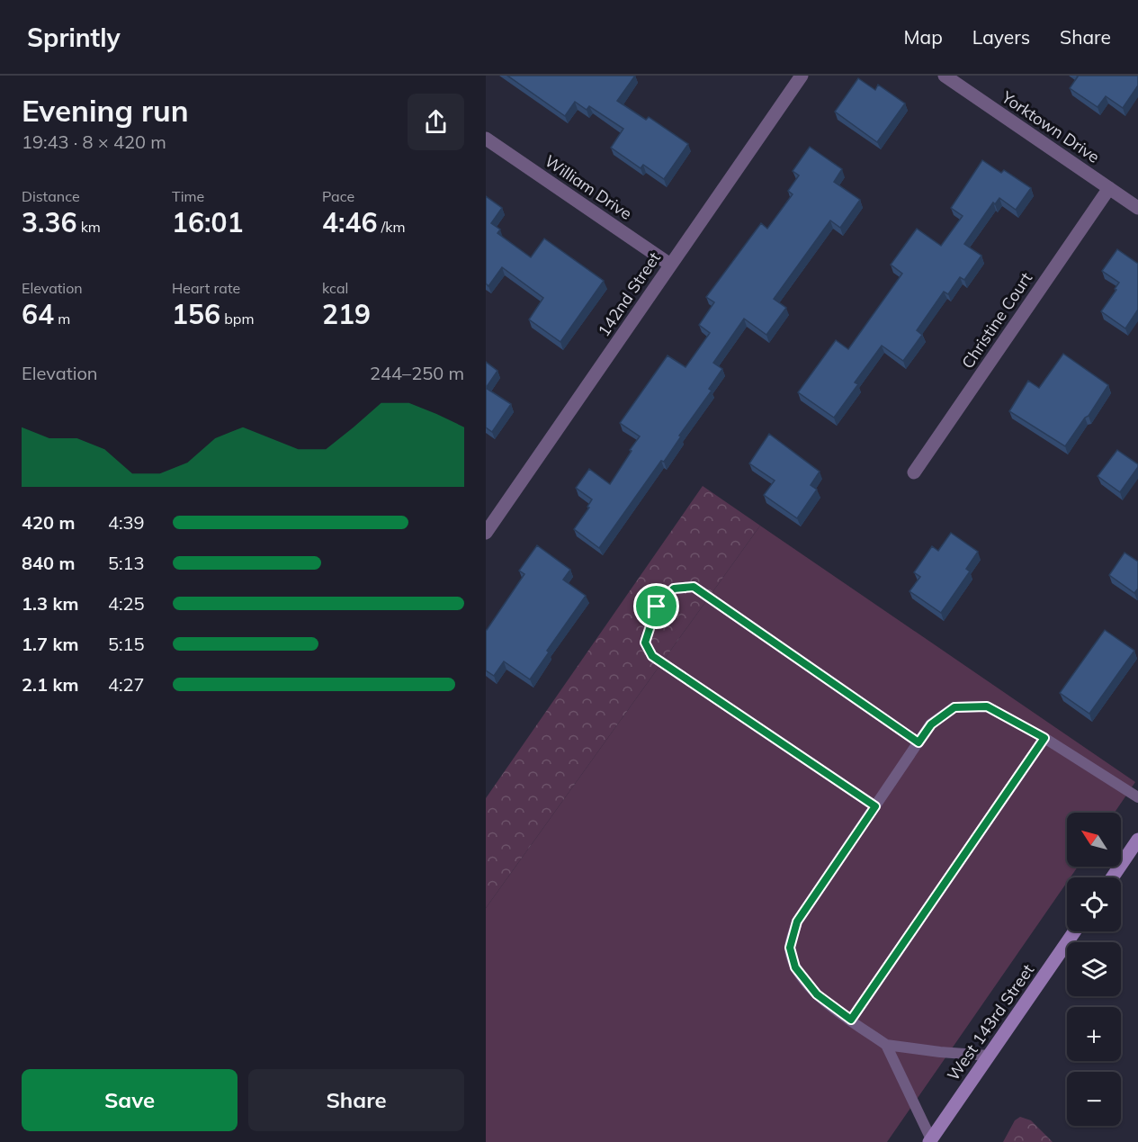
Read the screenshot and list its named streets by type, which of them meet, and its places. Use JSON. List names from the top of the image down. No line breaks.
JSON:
{"streets":{"main road":["West 143rd Street"],"street":["Yorktown Drive","William Drive","142nd Street","Christine Court"]},"crossings":[["Yorktown Drive","Christine Court"],["William Drive","142nd Street"]],"north":"top left","page":{"header":"Sprintly","nav":["Map","Layers","Share"],"heading":["Evening run","19:43 · 8 × 420 m"],"stats":[["Distance","3.36 km"],["Time","16:01"],["Pace","4:46 /km"],["Elevation","64 m"],["Heart rate","156 bpm"],["kcal","219"]],"chart":["Elevation","244–250 m"],"list":[{"name":"420 m","note":"4:39"},{"name":"840 m","note":"5:13"},{"name":"1.3 km","note":"4:25"},{"name":"1.7 km","note":"5:15"},{"name":"2.1 km","note":"4:27"}],"map_buttons":["+","−"],"buttons":["Save","Share"]}}
